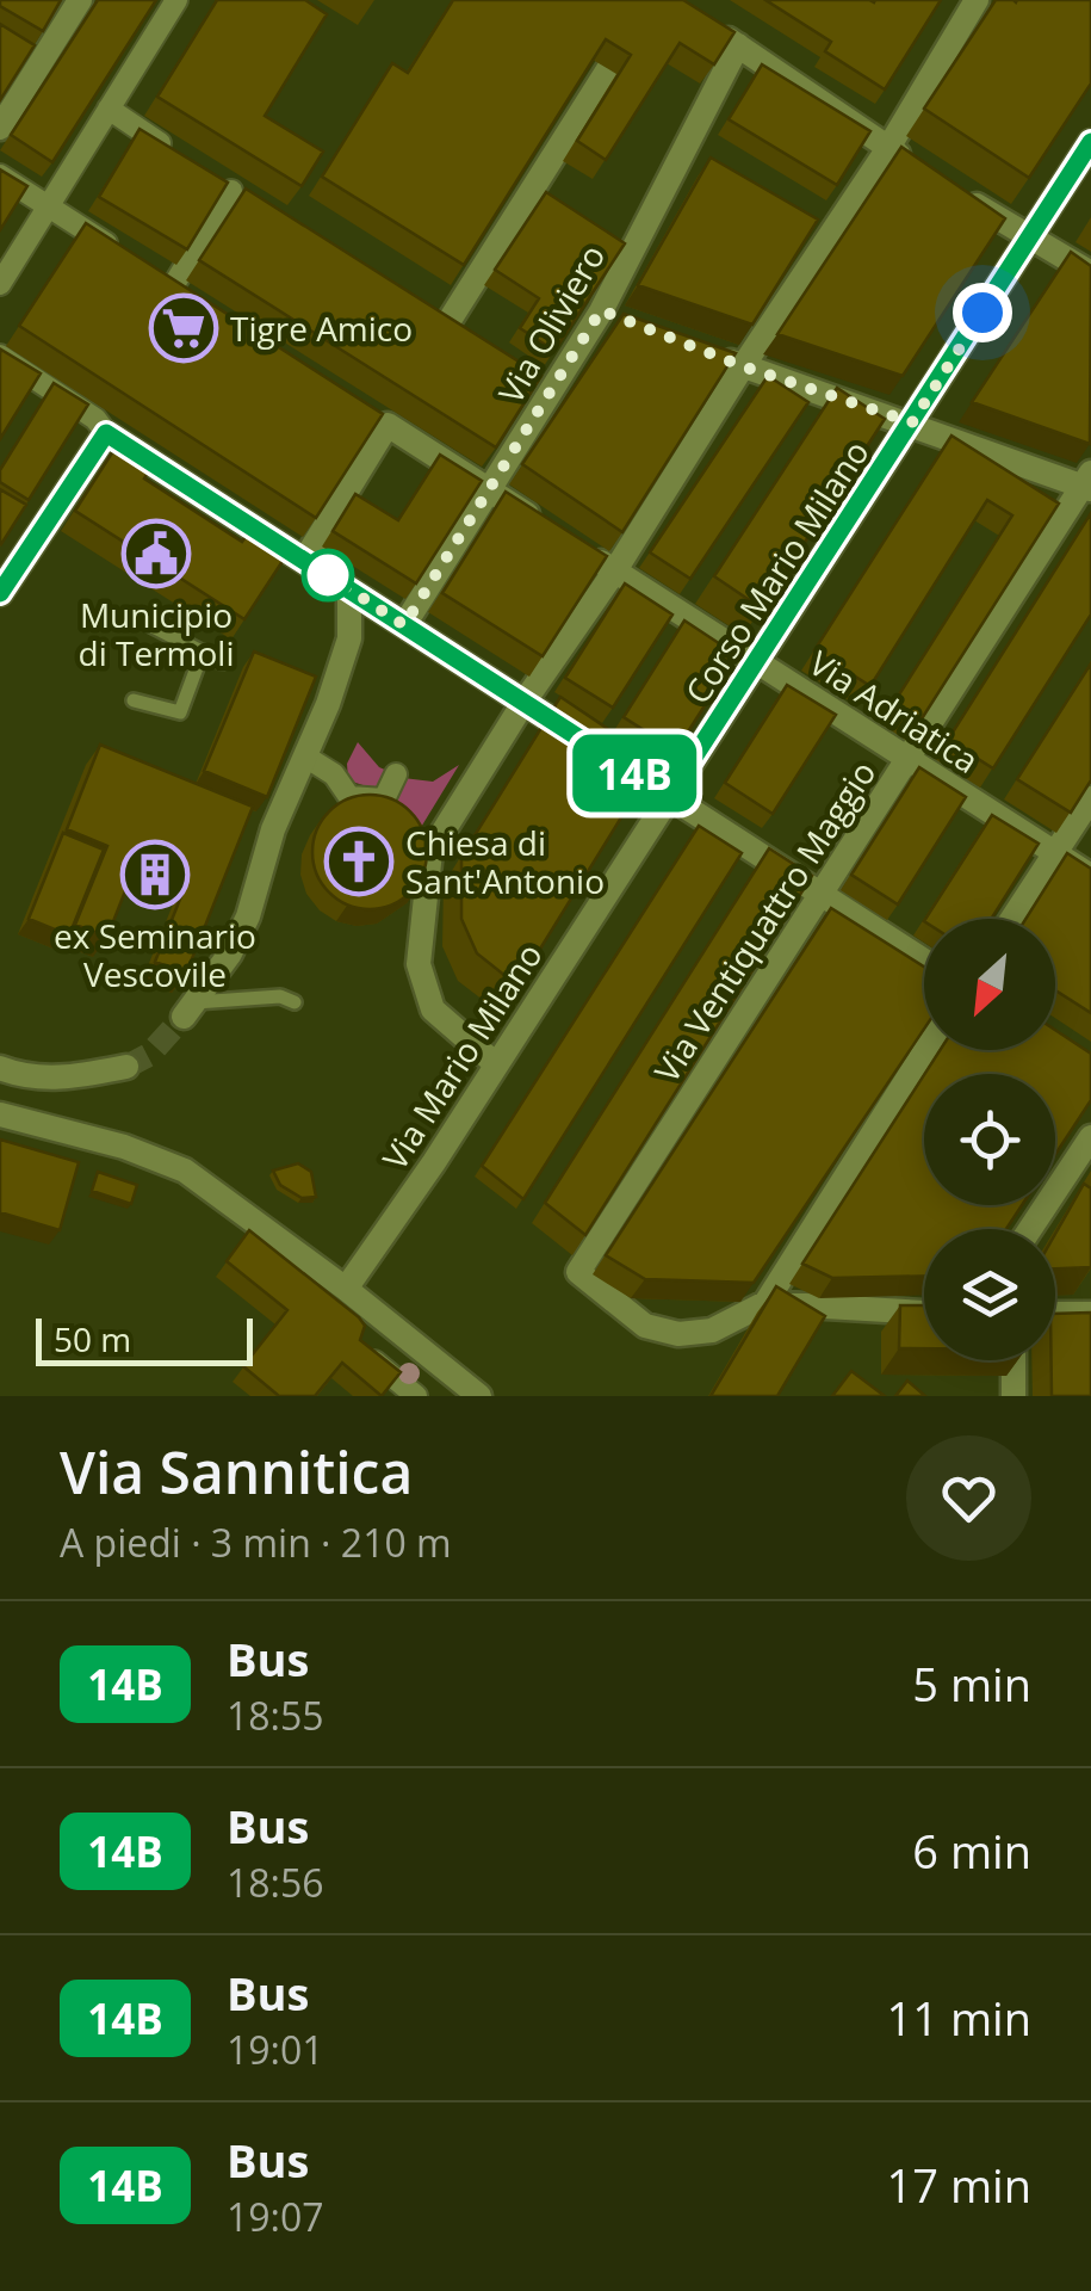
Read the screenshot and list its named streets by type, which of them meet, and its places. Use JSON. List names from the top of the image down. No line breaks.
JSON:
{"streets":{"street":["Via Oliviero","Corso Mario Milano","Via Adriatica","Via Ventiquattro Maggio","Via Mario Milano"]},"crossings":[["Corso Mario Milano","Via Adriatica"],["Corso Mario Milano","Via Mario Milano"],["Via Adriatica","Via Ventiquattro Maggio"]],"places":{"supermarket":["Tigre Amico"],"public building":["Municipio di Termoli"],"church":["Chiesa di Sant'Antonio"],"building":["ex Seminario Vescovile"]},"lines":["bus line 14B"],"scale_bar":"50 m","north":"bottom left","page":{"on_map":"14B","scale":"50 m","heading":["Via Sannitica","A piedi · 3 min · 210 m"],"list":[{"mark":"14B","name":"Bus","note":"18:55","value":"5 min"},{"mark":"14B","name":"Bus","note":"18:56","value":"6 min"},{"mark":"14B","name":"Bus","note":"19:01","value":"11 min"},{"mark":"14B","name":"Bus","note":"19:07","value":"17 min"}]}}
